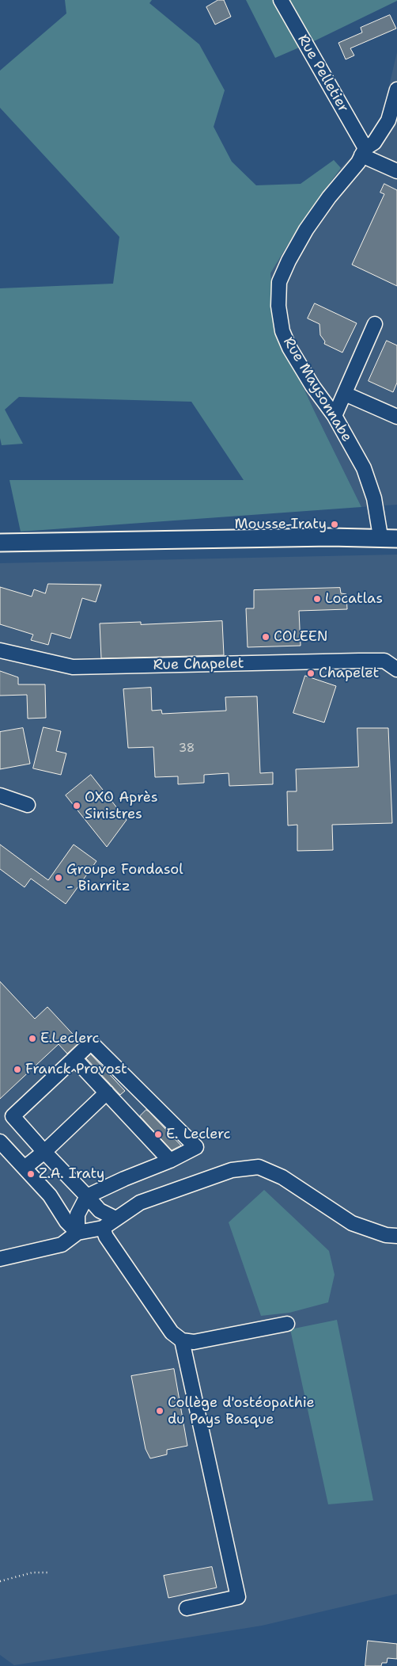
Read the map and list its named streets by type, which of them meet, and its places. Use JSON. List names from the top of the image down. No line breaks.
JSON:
{"streets":{"street":["Rue Pelletier","Rue Maysonnabe","Rue Chapelet"]},"crossings":[["Rue Pelletier","Rue Maysonnabe"]],"places":["Mousse-Iraty","Locatlas","COLEEN","Chapelet","OXO Après Sinistres","Groupe Fondasol - Biarritz","E.Leclerc","Franck Provost","E. Leclerc","Z.A. Iraty","Collège d'ostéopathie du Pays Basque"],"house_numbers":["38"]}
